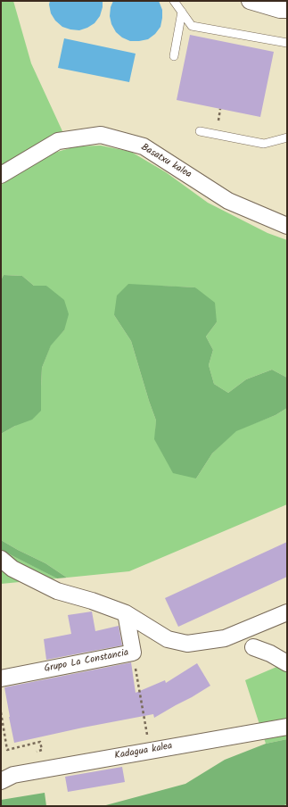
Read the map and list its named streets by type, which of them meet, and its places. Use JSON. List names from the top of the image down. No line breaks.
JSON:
{"streets":{"street":["Basatxu kalea","Grupo La Constancia","Kadagua kalea"]}}
